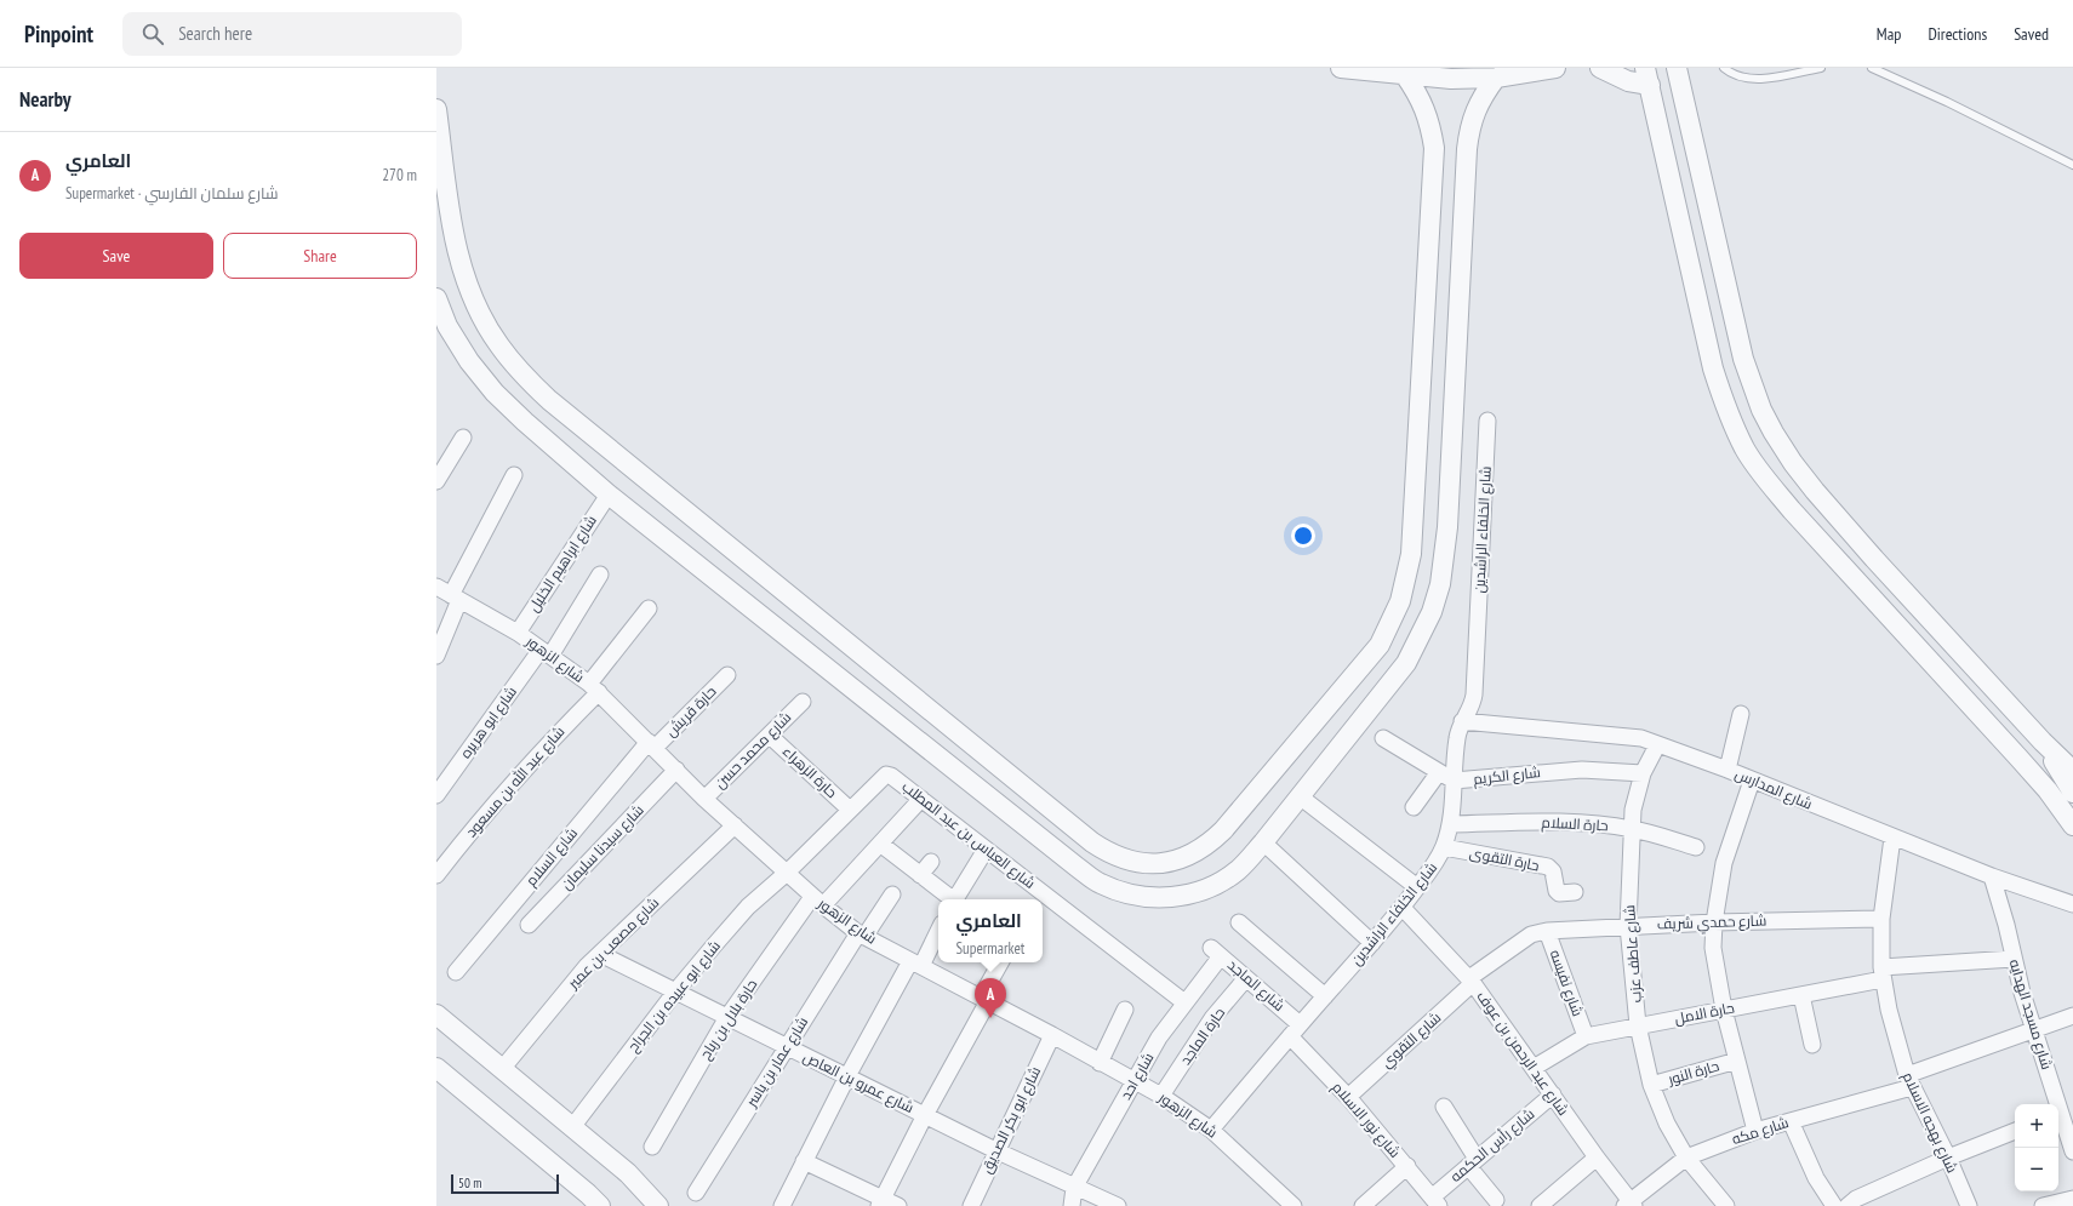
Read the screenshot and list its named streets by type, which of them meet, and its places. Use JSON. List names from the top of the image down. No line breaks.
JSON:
{"streets":{"street":["شارع الخلفاء الراشدين","شارع ابراهيم الخليل","شارع الزهور","حارة قريش","شارع ابو هريره","شارع محمد حسن","حارة الزهراء","شارع الكريم","شارع عبد الله بن مسعود","شارع المدارس","حارة السلام","شارع العباس بن عبد المطلب","شارع سيدنا سليمان","شارع السلام","حارة التقوى","شارع حمدي شريف","شارع مصعب بن عمير","شارع عاطف عزب","شارع نفيسه","شارع الماجد","شارع ابو عبيده بن الجراح","حارة الامل","شارع مسجد الهدايه","حارة بلال بن رباح","حارة الماجد","شارع التقوي","شارع عبد الرحمن بن عوف","شارع عمار بن ياسر","حارة النور","شارع احد","شارع عمرو بن العاص","شارع ابو بكر الصديق","شارع نور الاسلام","شارع بهجه الاسلام","شارع مكه","شارع رأس الحكمه"]},"crossings":[["شارع الخلفاء الراشدين","شارع الزهور"],["شارع الخلفاء الراشدين","شارع الكريم"],["شارع الخلفاء الراشدين","شارع المدارس"],["شارع الخلفاء الراشدين","حارة السلام"],["شارع الخلفاء الراشدين","حارة التقوى"],["شارع الخلفاء الراشدين","شارع الماجد"],["شارع الخلفاء الراشدين","شارع عبد الرحمن بن عوف"],["شارع الخلفاء الراشدين","شارع نور الاسلام"],["شارع ابراهيم الخليل","شارع الزهور"],["شارع الزهور","حارة قريش"],["شارع الزهور","شارع ابو هريره"],["شارع الزهور","شارع محمد حسن"],["شارع الزهور","شارع عبد الله بن مسعود"],["شارع الزهور","شارع العباس بن عبد المطلب"],["شارع الزهور","شارع سيدنا سليمان"],["شارع الزهور","شارع السلام"],["شارع الزهور","شارع مصعب بن عمير"],["شارع الزهور","شارع ابو عبيده بن الجراح"],["شارع الزهور","حارة بلال بن رباح"],["شارع الزهور","حارة الماجد"],["شارع الزهور","شارع عمار بن ياسر"],["شارع الزهور","شارع احد"],["شارع الزهور","شارع ابو بكر الصديق"],["حارة قريش","شارع السلام"],["شارع محمد حسن","حارة الزهراء"],["حارة الزهراء","شارع العباس بن عبد المطلب"],["شارع الكريم","شارع عاطف عزب"],["شارع المدارس","شارع عاطف عزب"],["شارع المدارس","شارع مسجد الهدايه"],["شارع المدارس","شارع بهجه الاسلام"],["حارة السلام","شارع عاطف عزب"],["شارع العباس بن عبد المطلب","شارع ابو عبيده بن الجراح"],["شارع العباس بن عبد المطلب","حارة بلال بن رباح"],["شارع العباس بن عبد المطلب","شارع احد"],["شارع حمدي شريف","شارع عاطف عزب"],["شارع حمدي شريف","شارع نفيسه"],["شارع حمدي شريف","شارع التقوي"],["شارع حمدي شريف","شارع عبد الرحمن بن عوف"],["شارع حمدي شريف","شارع بهجه الاسلام"],["شارع مصعب بن عمير","شارع عمرو بن العاص"],["شارع عاطف عزب","حارة الامل"],["شارع عاطف عزب","حارة النور"],["شارع عاطف عزب","شارع مكه"],["شارع نفيسه","حارة الامل"],["شارع الماجد","حارة الماجد"],["شارع الماجد","شارع احد"],["شارع الماجد","شارع نور الاسلام"],["شارع ابو عبيده بن الجراح","شارع عمرو بن العاص"],["حارة الامل","شارع مسجد الهدايه"],["حارة الامل","شارع عبد الرحمن بن عوف"],["حارة الامل","شارع بهجه الاسلام"],["شارع مسجد الهدايه","شارع مكه"],["حارة بلال بن رباح","شارع عمرو بن العاص"],["شارع التقوي","شارع عبد الرحمن بن عوف"],["شارع التقوي","شارع نور الاسلام"],["شارع عبد الرحمن بن عوف","شارع مكه"],["شارع عبد الرحمن بن عوف","شارع رأس الحكمه"],["شارع عمار بن ياسر","شارع عمرو بن العاص"],["شارع احد","شارع عمرو بن العاص"],["شارع عمرو بن العاص","شارع ابو بكر الصديق"],["شارع نور الاسلام","شارع رأس الحكمه"],["شارع بهجه الاسلام","شارع مكه"]],"scale_bar":"50 m","page":{"header":"Pinpoint","search":"Search here","nav":["Map","Directions","Saved"],"heading":"Nearby","list":[{"mark":"A","name":"العامري","note":"Supermarket · شارع سلمان الفارسي","value":"270 m"}],"buttons":["Save","Share"],"popup":["العامري","Supermarket"],"pins":"A","map_buttons":["+","−"],"scale":"50 m"}}
